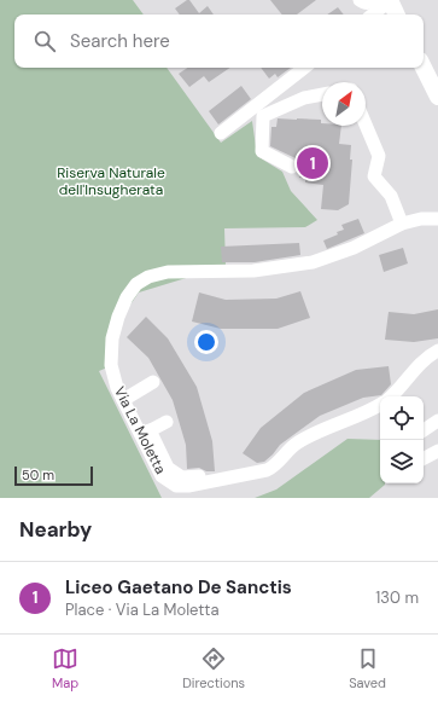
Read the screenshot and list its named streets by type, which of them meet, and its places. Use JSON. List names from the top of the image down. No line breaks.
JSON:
{"streets":{"street":["Via La Moletta"]},"parks":["Riserva Naturale dell'Insugherata"],"scale_bar":"50 m","north":"top right","page":{"search":"Search here","pins":"1","scale":"50 m","heading":"Nearby","list":[{"mark":"1","name":"Liceo Gaetano De Sanctis","note":"Place · Via La Moletta","value":"130 m"}],"nav":["Map","Directions","Saved"]}}
